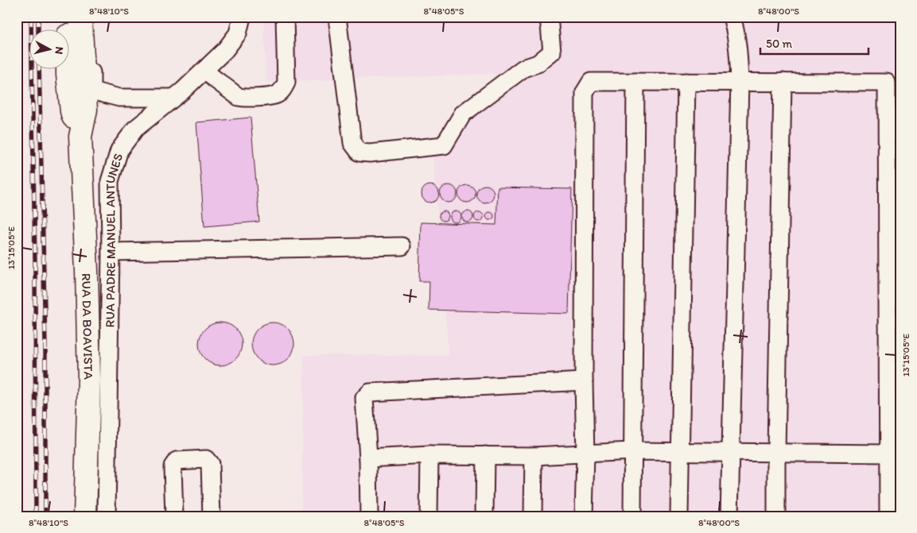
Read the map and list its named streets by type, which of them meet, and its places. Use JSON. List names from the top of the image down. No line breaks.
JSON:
{"streets":{"main road":["RUA DA BOAVISTA"],"lane":["RUA PADRE MANUEL ANTUNES"]},"scale_bar":"50 m","north":"right","coordinates":["8°48'10\"S","8°48'05\"S","8°48'00\"S","13°15'05\"E"]}
